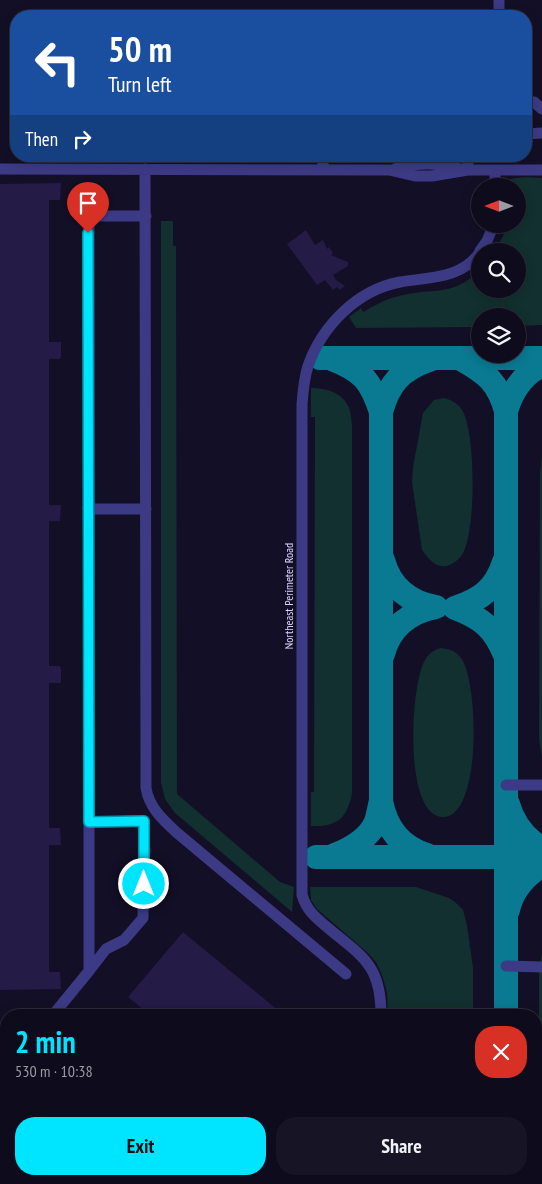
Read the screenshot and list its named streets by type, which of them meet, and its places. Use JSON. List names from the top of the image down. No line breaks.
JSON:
{"streets":{"street":["Northeast Perimeter Road"]},"north":"left","page":{"turn":["50 m","Turn left"],"then":"Then","heading":["2 min","530 m · 10:38"],"buttons":["Exit","Share"]}}
